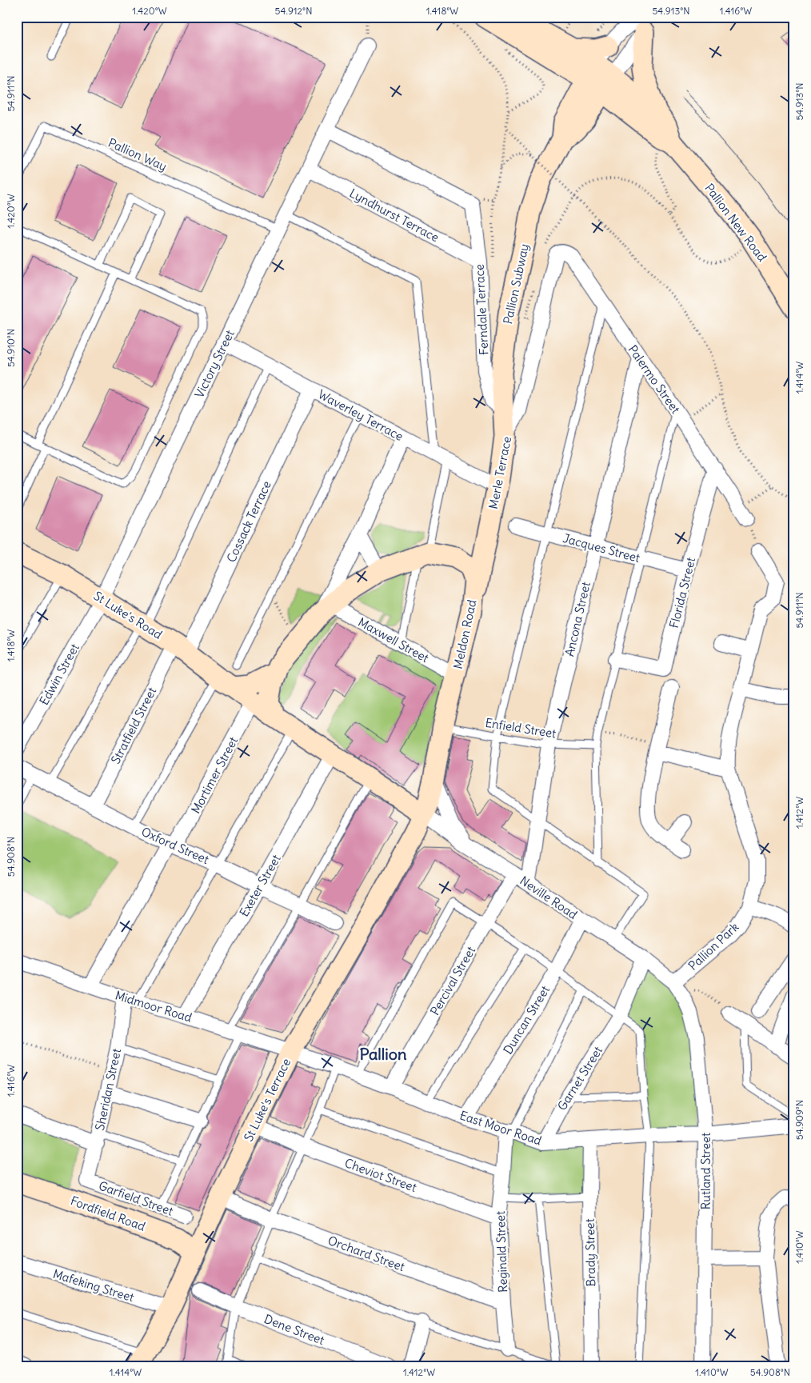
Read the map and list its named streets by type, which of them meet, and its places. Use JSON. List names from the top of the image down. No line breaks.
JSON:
{"streets":{"street":["Lyndhurst Terrace","Pallion New Road","Pallion Subway","Ferndale Terrace","Victory Street","Palermo Street","Waverley Terrace","Merle Terrace","Cossack Terrace","Jacques Street","Florida Street","St Luke's Road","Ancona Street","Meldon Road","Maxwell Street","Edwin Street","Stratfield Street","Mortimer Street","Oxford Street","Exeter Street","Neville Road","Pallion Park","Percival Street","Midmoor Road","Duncan Street","Garnet Street","Sheridan Street","St Luke's Terrace","East Moor Road","Rutland Street","Cheviot Street","Garfield Street","Fordfield Road","Reginald Street","Brady Street","Orchard Street","Mafeking Street","Dene Street"],"lane":["Pallion Way","Enfield Street"]},"crossings":[["Pallion Way","Victory Street"],["Lyndhurst Terrace","Ferndale Terrace"],["Lyndhurst Terrace","Victory Street"],["Pallion New Road","Pallion Subway"],["Pallion Subway","Ferndale Terrace"],["Pallion Subway","Merle Terrace"],["Ferndale Terrace","Victory Street"],["Victory Street","Waverley Terrace"],["Victory Street","St Luke's Road"],["Victory Street","Edwin Street"],["Palermo Street","Merle Terrace"],["Palermo Street","Florida Street"],["Palermo Street","Ancona Street"],["Waverley Terrace","Merle Terrace"],["Waverley Terrace","Cossack Terrace"],["Merle Terrace","Meldon Road"],["Cossack Terrace","St Luke's Road"],["Cossack Terrace","Stratfield Street"],["Jacques Street","Florida Street"],["Jacques Street","Ancona Street"],["St Luke's Road","Meldon Road"],["St Luke's Road","Edwin Street"],["St Luke's Road","Stratfield Street"],["St Luke's Road","Mortimer Street"],["St Luke's Road","Exeter Street"],["St Luke's Road","Neville Road"],["Ancona Street","Enfield Street"],["Ancona Street","Neville Road"],["Meldon Road","Maxwell Street"],["Meldon Road","Enfield Street"],["Meldon Road","Neville Road"],["Meldon Road","St Luke's Terrace"],["Stratfield Street","Oxford Street"],["Mortimer Street","Oxford Street"],["Mortimer Street","Midmoor Road"],["Oxford Street","Exeter Street"],["Exeter Street","Midmoor Road"],["Neville Road","Pallion Park"],["Neville Road","Percival Street"],["Neville Road","Duncan Street"],["Neville Road","Garnet Street"],["Neville Road","Rutland Street"],["Pallion Park","Rutland Street"],["Percival Street","East Moor Road"],["Midmoor Road","Sheridan Street"],["Midmoor Road","St Luke's Terrace"],["Midmoor Road","East Moor Road"],["Duncan Street","East Moor Road"],["Garnet Street","East Moor Road"],["Sheridan Street","Garfield Street"],["St Luke's Terrace","East Moor Road"],["St Luke's Terrace","Fordfield Road"],["St Luke's Terrace","Mafeking Street"],["East Moor Road","Rutland Street"],["East Moor Road","Reginald Street"],["East Moor Road","Brady Street"],["Cheviot Street","Reginald Street"],["Reginald Street","Orchard Street"]],"districts":["Pallion"],"coordinates":["1.420°W","54.912°N","1.418°W","54.913°N","1.416°W","54.911°N","54.910°N","1.414°W","1.412°W","54.908°N","54.909°N","1.410°W"]}
